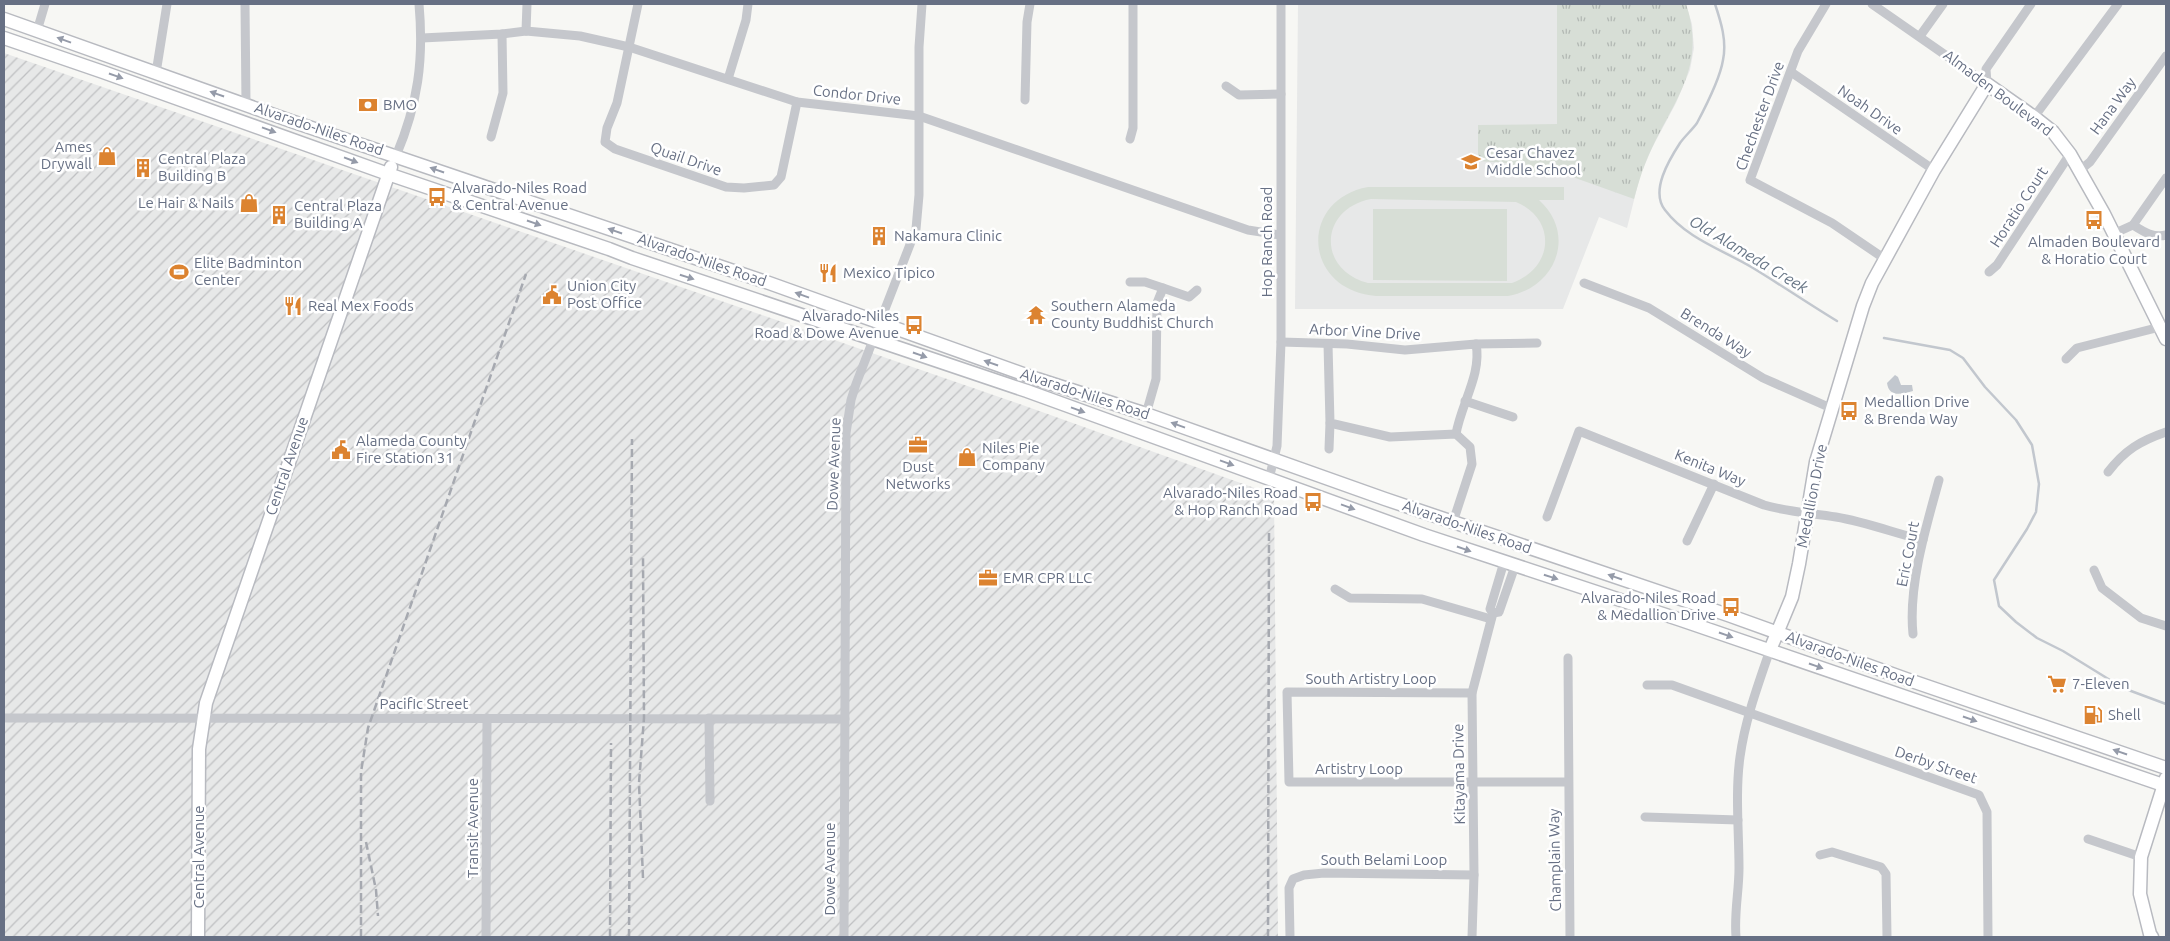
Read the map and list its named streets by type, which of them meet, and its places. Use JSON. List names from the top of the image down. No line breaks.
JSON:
{"streets":{"main road":["Almaden Boulevard","Alvarado-Niles Road","Central Avenue","Medallion Drive"],"street":["Condor Drive","Hana Way","Noah Drive","Chechester Drive","Quail Drive","Horatio Court","Hop Ranch Road","Arbor Vine Drive","Brenda Way","Dowe Avenue","Kenita Way","Eric Court","South Artistry Loop","Pacific Street","Derby Street","Artistry Loop","Kitayama Drive","Transit Avenue","South Belami Loop","Champlain Way"]},"crossings":[["Almaden Boulevard","Hana Way"],["Almaden Boulevard","Horatio Court"],["Almaden Boulevard","Medallion Drive"],["Condor Drive","Quail Drive"],["Condor Drive","Hop Ranch Road"],["Condor Drive","Dowe Avenue"],["Condor Drive","Central Avenue"],["Noah Drive","Chechester Drive"],["Noah Drive","Medallion Drive"],["Chechester Drive","Medallion Drive"],["Alvarado-Niles Road","Hop Ranch Road"],["Alvarado-Niles Road","Dowe Avenue"],["Alvarado-Niles Road","Central Avenue"],["Alvarado-Niles Road","Medallion Drive"],["Alvarado-Niles Road","Kitayama Drive"],["Hop Ranch Road","Arbor Vine Drive"],["Brenda Way","Medallion Drive"],["Dowe Avenue","Pacific Street"],["Central Avenue","Pacific Street"],["Kenita Way","Medallion Drive"],["Kenita Way","Eric Court"],["Medallion Drive","Derby Street"],["South Artistry Loop","Artistry Loop"],["South Artistry Loop","Kitayama Drive"],["Pacific Street","Transit Avenue"],["Artistry Loop","Kitayama Drive"],["Kitayama Drive","South Belami Loop"]],"water":["Old Alameda Creek"],"places":{"bank":["BMO"],"shop":["Ames Drywall","Le Hair & Nails","Niles Pie Company"],"school or university":["Cesar Chavez Middle School"],"building":["Central Plaza Building B","Central Plaza Building A","Nakamura Clinic"],"bus stop":["Alvarado-Niles Road & Central Avenue","Almaden Boulevard & Horatio Court","Alvarado-Niles Road & Dowe Avenue","Medallion Drive & Brenda Way","Alvarado-Niles Road & Hop Ranch Road","Alvarado-Niles Road & Medallion Drive"],"sports":["Elite Badminton Center"],"restaurant":["Mexico Tipico","Real Mex Foods"],"public building":["Union City Post Office","Alameda County Fire Station 31"],"temple":["Southern Alameda County Buddhist Church"],"office":["Dust Networks","EMR CPR LLC"],"supermarket":["7-Eleven"],"fuel station":["Shell"]}}
